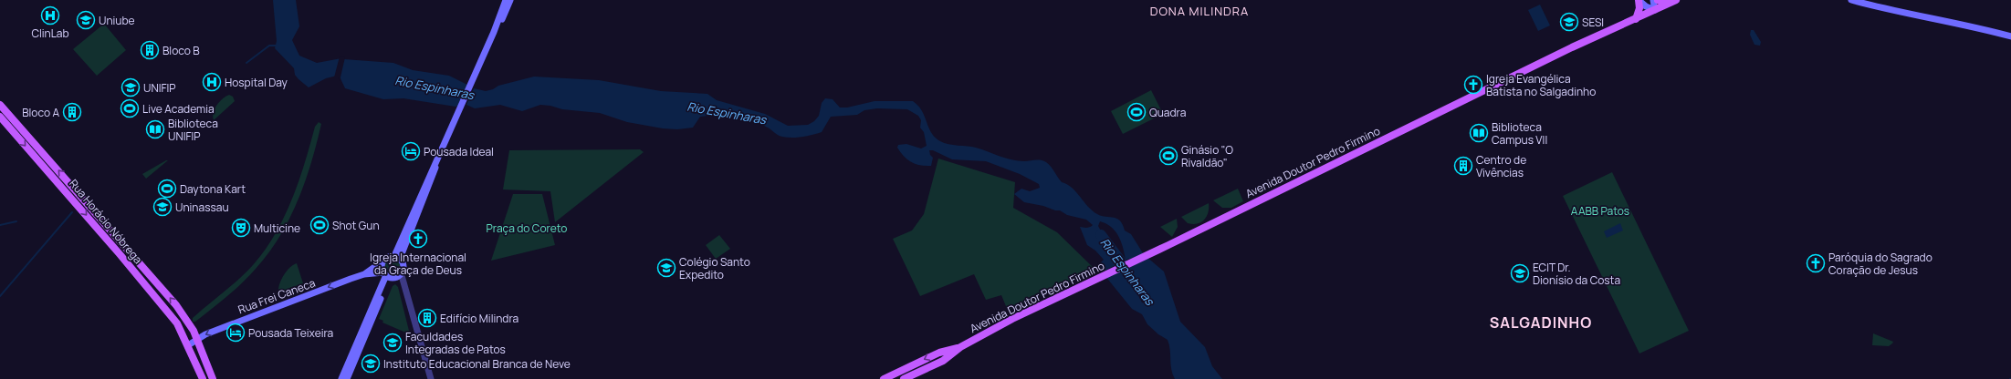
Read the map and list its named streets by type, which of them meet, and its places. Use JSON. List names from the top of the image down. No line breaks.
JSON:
{"streets":{"main road":["Avenida Doutor Pedro Firmino","Rua Horácio Nóbrega","Rua Frei Caneca"]},"crossings":[["Rua Horácio Nóbrega","Rua Frei Caneca"]],"one_way":["Rua Frei Caneca"],"districts":["DONA MILINDRA","SALGADINHO"],"water":["Rio Espinharas"],"parks":["AABB Patos","Praça do Coreto"],"places":{"hospital":["ClinLab","Hospital Day"],"school or university":["Uniube","SESI","UNIFIP","Uninassau","Colégio Santo Expedito","ECIT Dr. Dionísio da Costa","Faculdades Integradas de Patos","Instituto Educacional Branca de Neve"],"building":["Bloco B","Bloco A","Centro de Vivências","Edifício Milindra"],"church":["Igreja Evangélica Batista no Salgadinho","Igreja Internacional da Graça de Deus","Paróquia do Sagrado Coração de Jesus"],"sports":["Live Academia","Quadra","Ginásio \"O Rivaldão\"","Daytona Kart","Shot Gun"],"library":["Biblioteca UNIFIP","Biblioteca Campus VII"],"hotel":["Pousada Ideal","Pousada Teixeira"],"theatre":["Multicine"]}}
